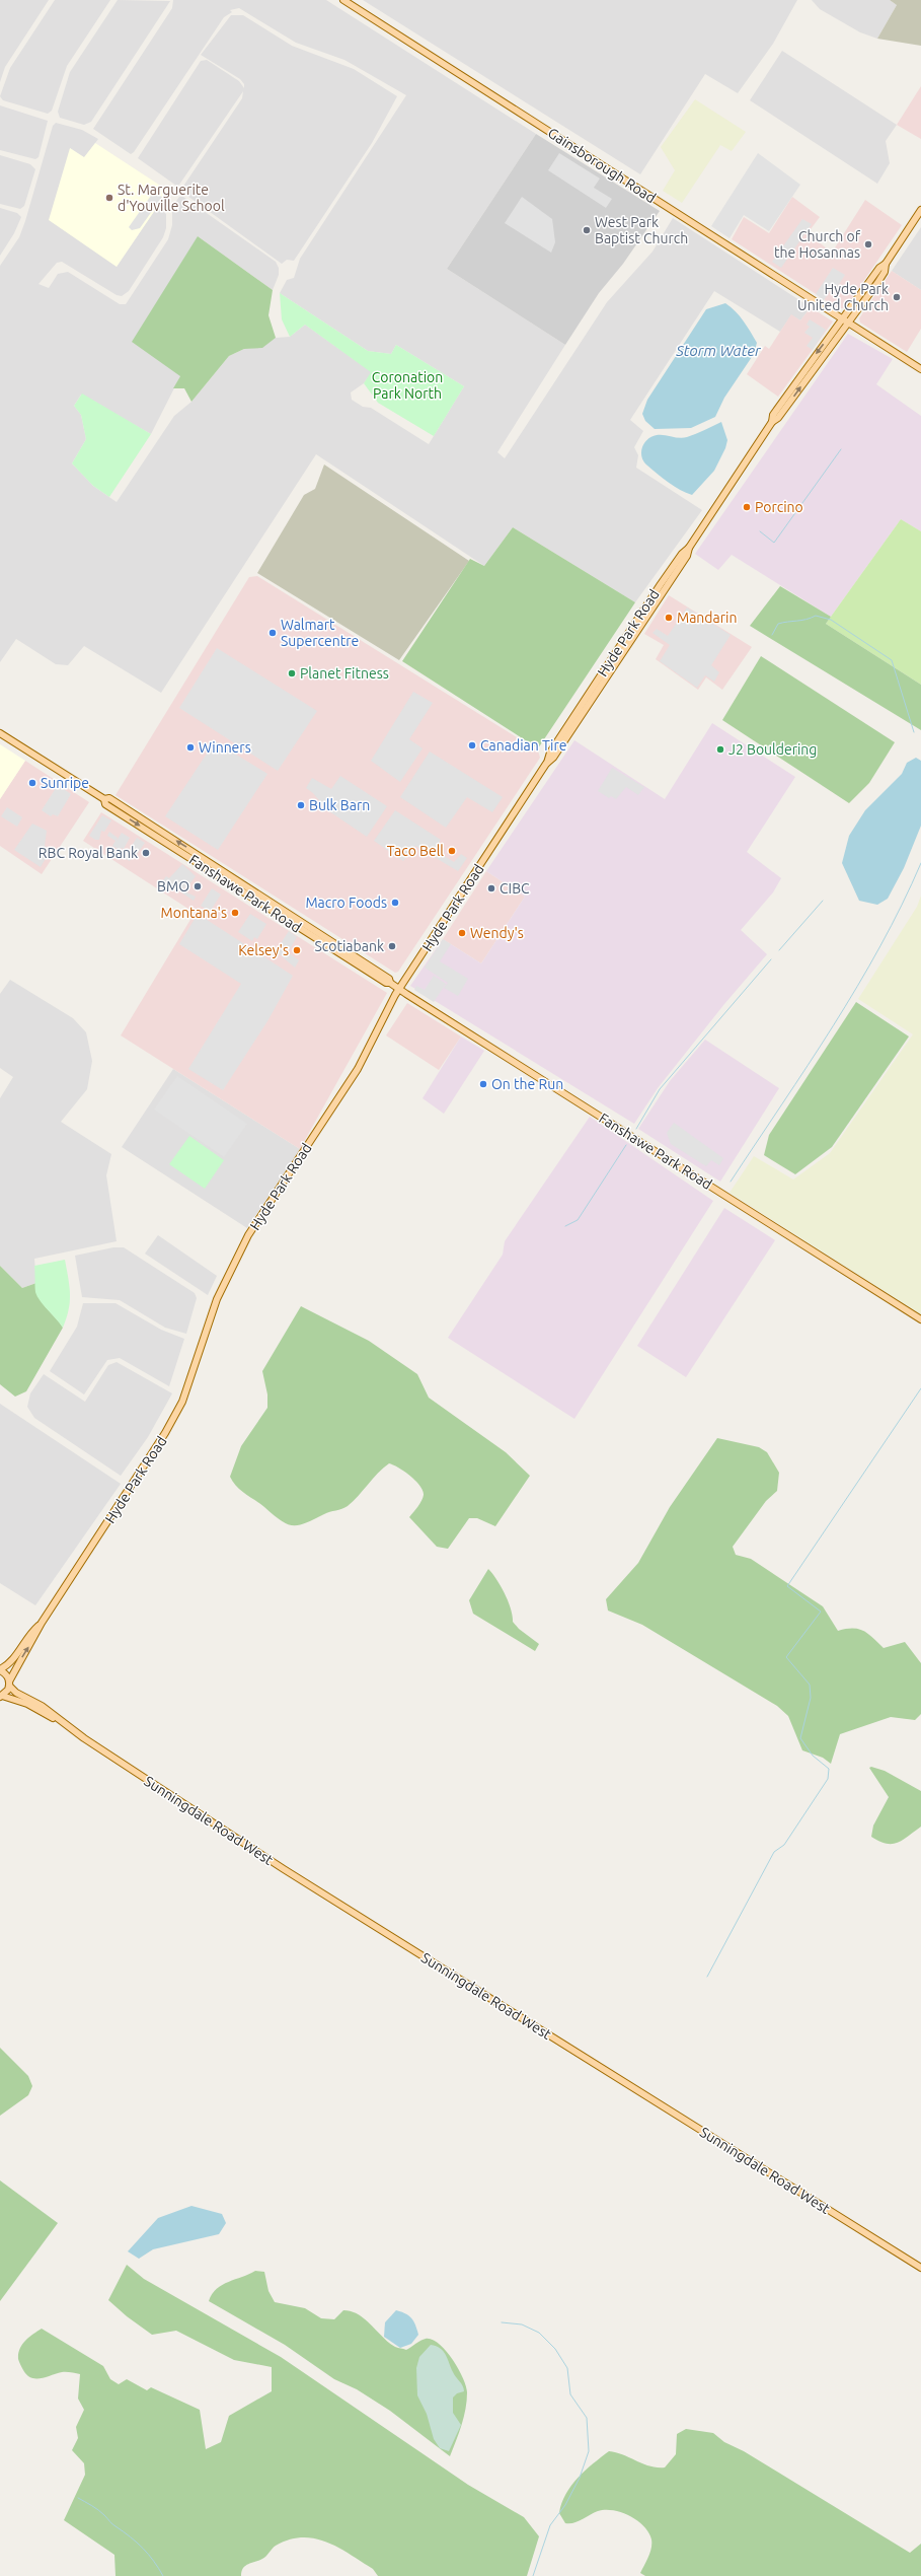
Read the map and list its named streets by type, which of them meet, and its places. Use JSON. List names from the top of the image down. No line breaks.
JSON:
{"streets":{"main road":["Gainsborough Road","Hyde Park Road","Fanshawe Park Road","Sunningdale Road West"]},"crossings":[["Gainsborough Road","Hyde Park Road"],["Hyde Park Road","Fanshawe Park Road"],["Hyde Park Road","Sunningdale Road West"]],"water":["Storm Water"],"parks":["Coronation Park North"],"places":["St. Marguerite d'Youville School","West Park Baptist Church","Church of the Hosannas","Hyde Park United Church","Porcino","Mandarin","Walmart Supercentre","Planet Fitness","Canadian Tire","Winners","J2 Bouldering","Sunripe","Bulk Barn","Taco Bell","RBC Royal Bank","BMO","CIBC","Macro Foods","Montana's","Wendy's","Scotiabank","Kelsey's","On the Run"]}
